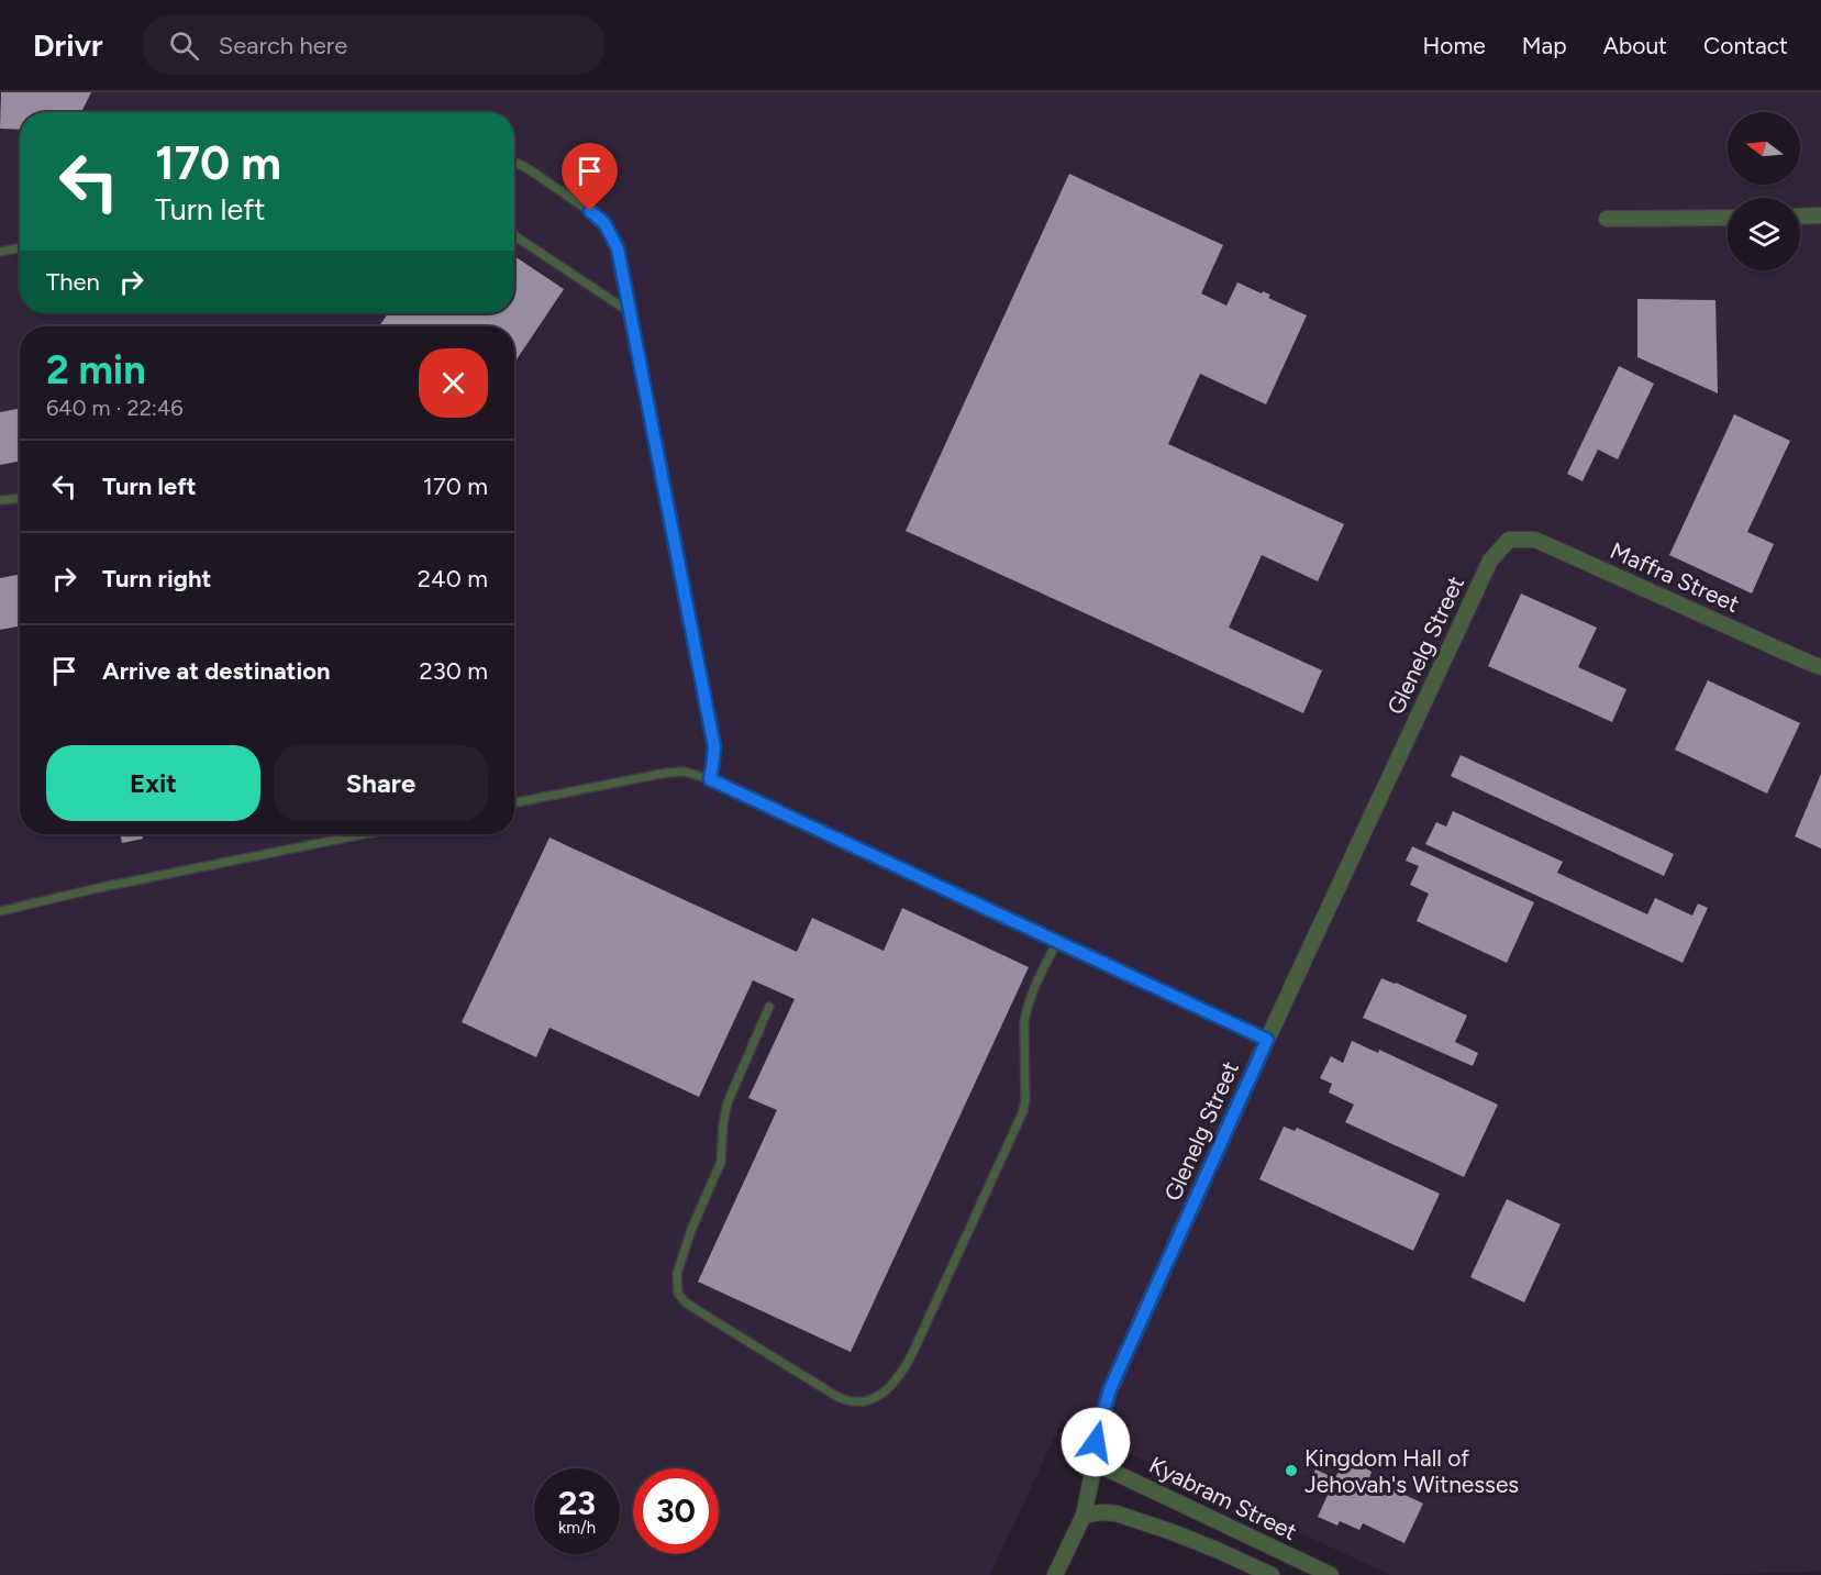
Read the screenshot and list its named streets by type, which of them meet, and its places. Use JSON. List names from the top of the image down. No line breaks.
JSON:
{"streets":{"street":["Maffra Street","Glenelg Street","Kyabram Street"]},"crossings":[["Maffra Street","Glenelg Street"],["Glenelg Street","Kyabram Street"]],"places":["Kingdom Hall of Jehovah's Witnesses"],"north":"left","page":{"header":"Drivr","search":"Search here","nav":["Home","Map","About","Contact"],"turn":["170 m","Turn left"],"then":"Then","heading":["2 min","640 m · 22:46"],"list":[{"name":"Turn left","value":"170 m"},{"name":"Turn right","value":"240 m"},{"name":"Arrive at destination","value":"230 m"}],"buttons":["Exit","Share"],"speed":"23 km/h","limit":"30"}}
